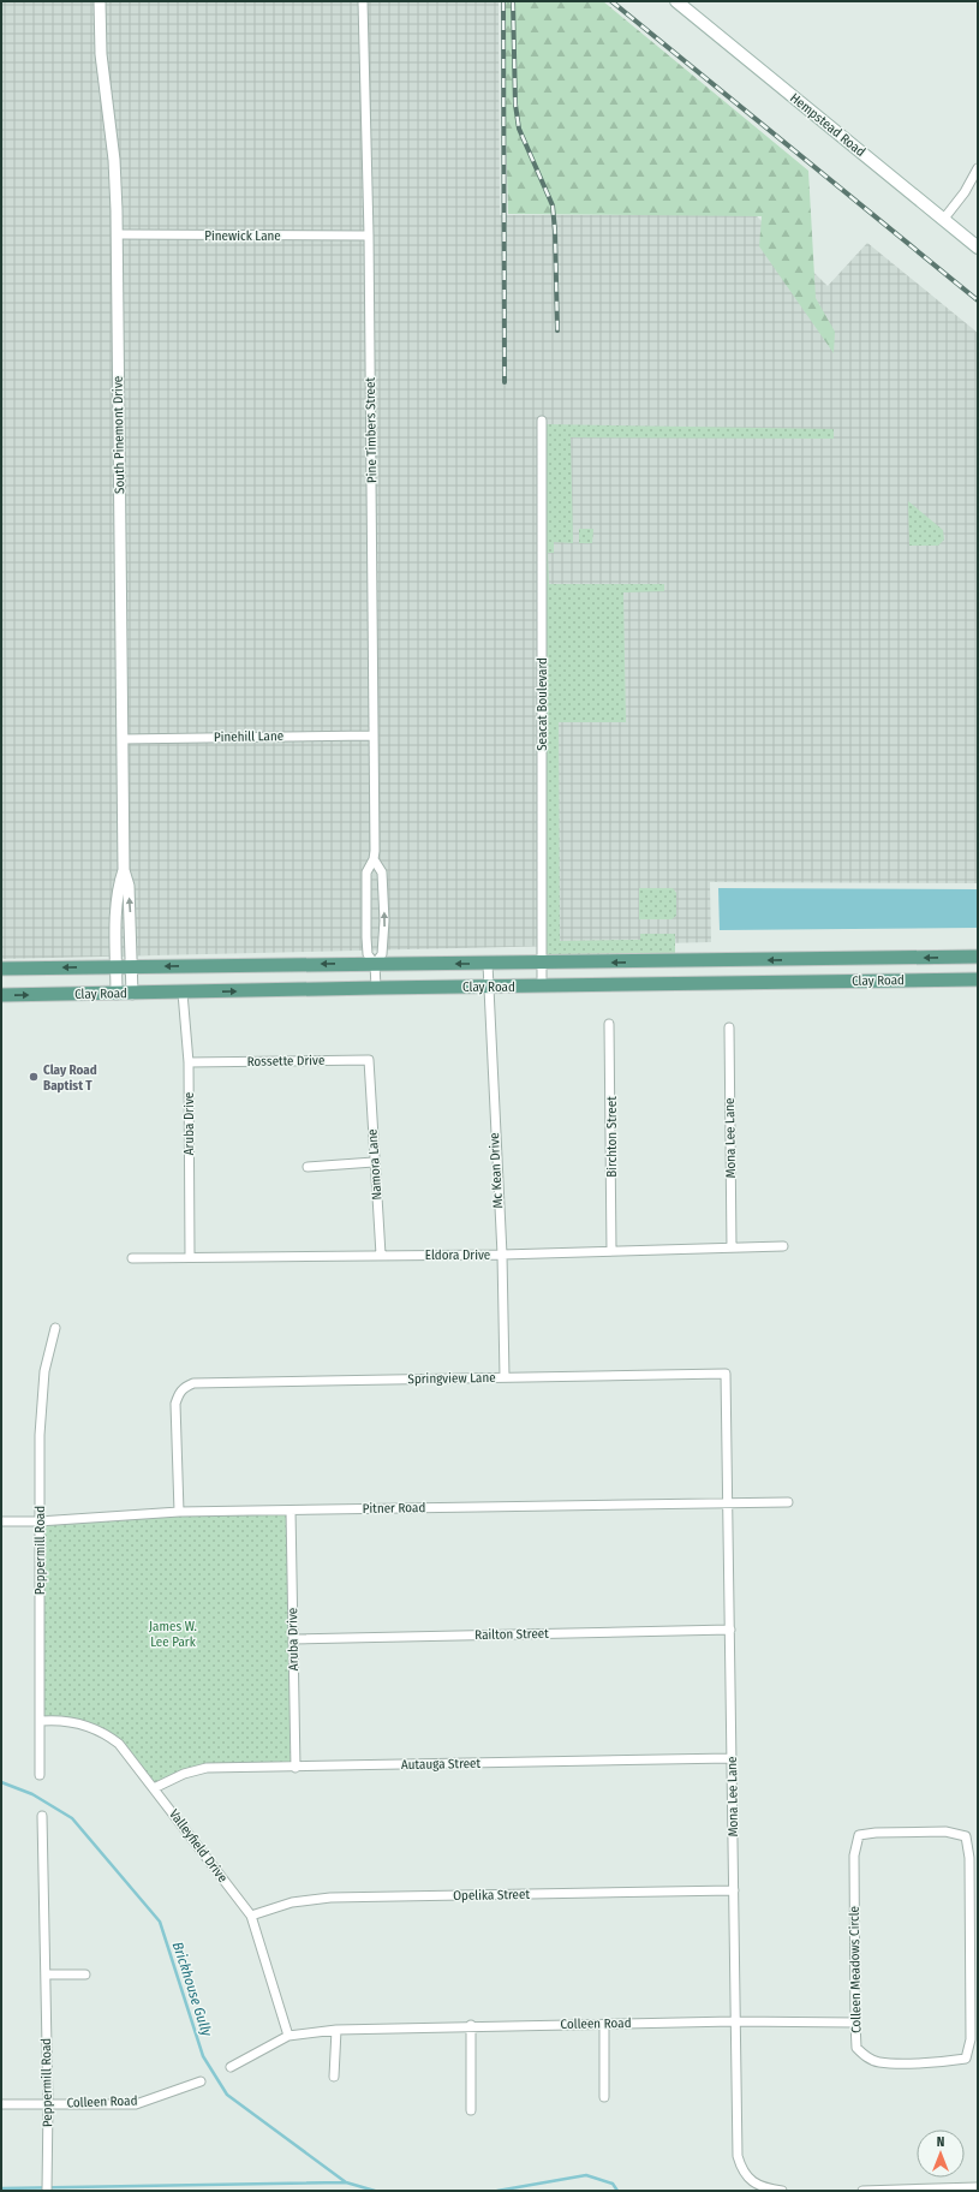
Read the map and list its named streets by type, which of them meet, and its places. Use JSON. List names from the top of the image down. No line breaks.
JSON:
{"streets":{"main road":["Hempstead Road","Clay Road"],"street":["Pinewick Lane","Pine Timbers Street","South Pinemont Drive","Seacat Boulevard","Pinehill Lane","Rossette Drive","Aruba Drive","Birchton Street","Mona Lee Lane","Namora Lane","Mc Kean Drive","Eldora Drive","Springview Lane","Pitner Road","Peppermill Road","Railton Street","Autauga Street","Valleyfield Drive","Opelika Street","Colleen Meadows Circle","Colleen Road"]},"crossings":[["Pinewick Lane","Pine Timbers Street"],["Pinewick Lane","South Pinemont Drive"],["Pine Timbers Street","Pinehill Lane"],["Pine Timbers Street","Clay Road"],["South Pinemont Drive","Pinehill Lane"],["South Pinemont Drive","Clay Road"],["Seacat Boulevard","Clay Road"],["Clay Road","Aruba Drive"],["Clay Road","Mc Kean Drive"],["Rossette Drive","Aruba Drive"],["Rossette Drive","Namora Lane"],["Aruba Drive","Eldora Drive"],["Aruba Drive","Pitner Road"],["Aruba Drive","Railton Street"],["Aruba Drive","Autauga Street"],["Birchton Street","Eldora Drive"],["Mona Lee Lane","Eldora Drive"],["Mona Lee Lane","Springview Lane"],["Mona Lee Lane","Pitner Road"],["Mona Lee Lane","Railton Street"],["Mona Lee Lane","Autauga Street"],["Mona Lee Lane","Opelika Street"],["Mona Lee Lane","Colleen Road"],["Namora Lane","Eldora Drive"],["Mc Kean Drive","Eldora Drive"],["Mc Kean Drive","Springview Lane"],["Springview Lane","Pitner Road"],["Pitner Road","Peppermill Road"],["Peppermill Road","Valleyfield Drive"],["Peppermill Road","Colleen Road"],["Autauga Street","Valleyfield Drive"],["Valleyfield Drive","Opelika Street"],["Valleyfield Drive","Colleen Road"],["Colleen Meadows Circle","Colleen Road"]],"water":["Brickhouse Gully"],"parks":["James W. Lee Park"],"places":["Clay Road Baptist T"],"north":"top"}
